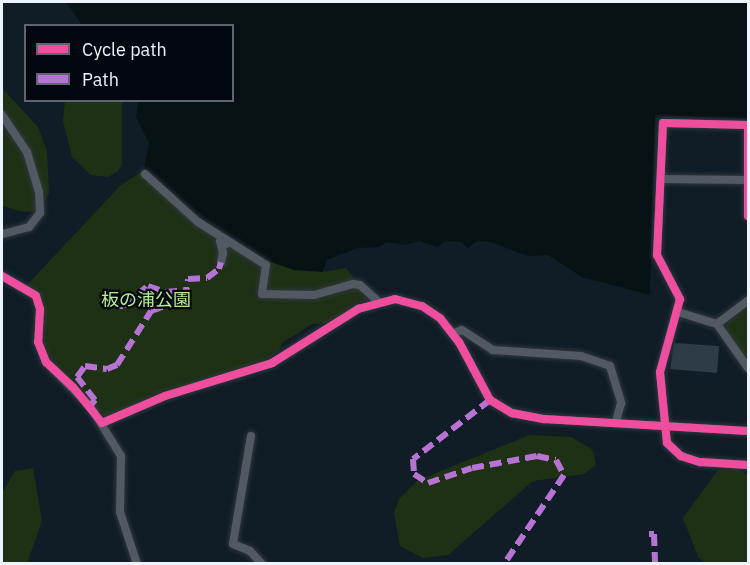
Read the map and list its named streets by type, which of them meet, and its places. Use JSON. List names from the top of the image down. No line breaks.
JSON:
{"parks":["板の浦公園"],"legend":["Cycle path","Path"]}
